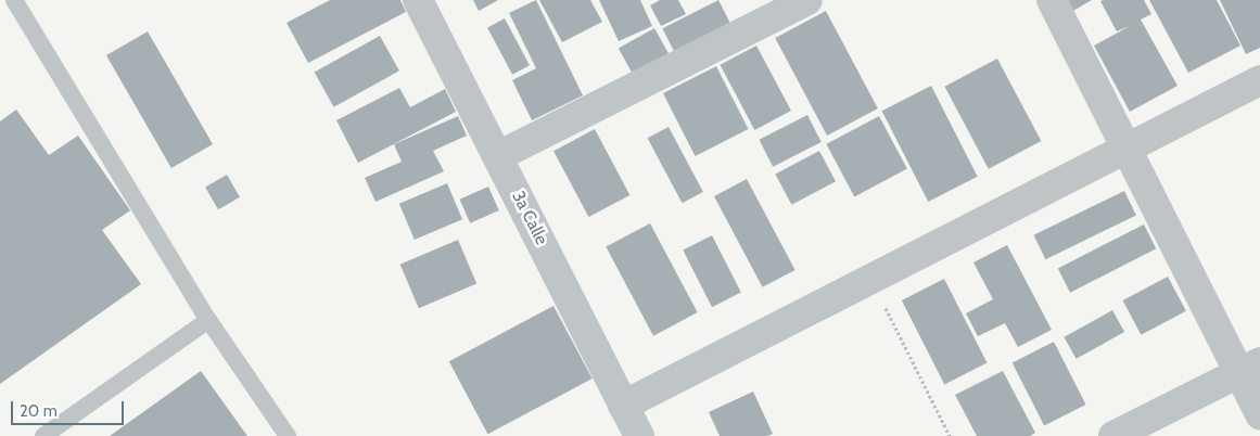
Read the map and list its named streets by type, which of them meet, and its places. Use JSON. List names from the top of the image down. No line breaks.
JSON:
{"streets":{"street":["3a Calle"]},"scale_bar":"20 m"}
